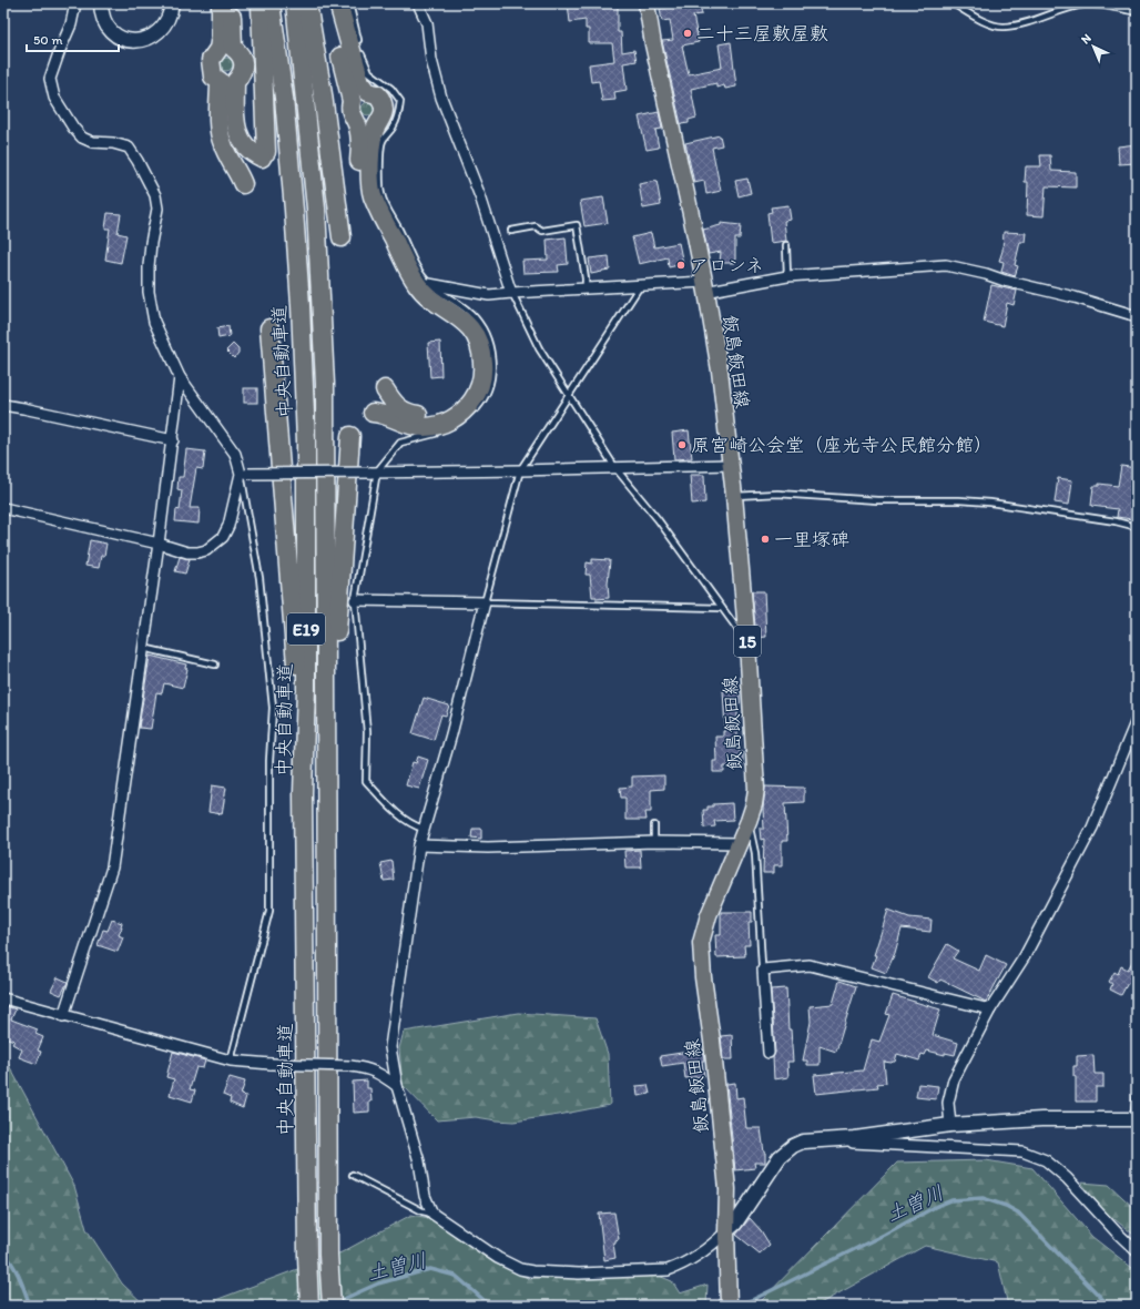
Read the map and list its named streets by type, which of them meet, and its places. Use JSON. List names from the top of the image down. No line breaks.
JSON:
{"streets":{"highway":["中央自動車道","E19"],"main road":["飯島飯田線","15"]},"water":["土曽川"],"places":["二十三屋敷屋敷","アロンネ","原宮崎公会堂（座光寺公民館分館）","一里塚碑"],"scale_bar":"50 m","north":"top left"}
